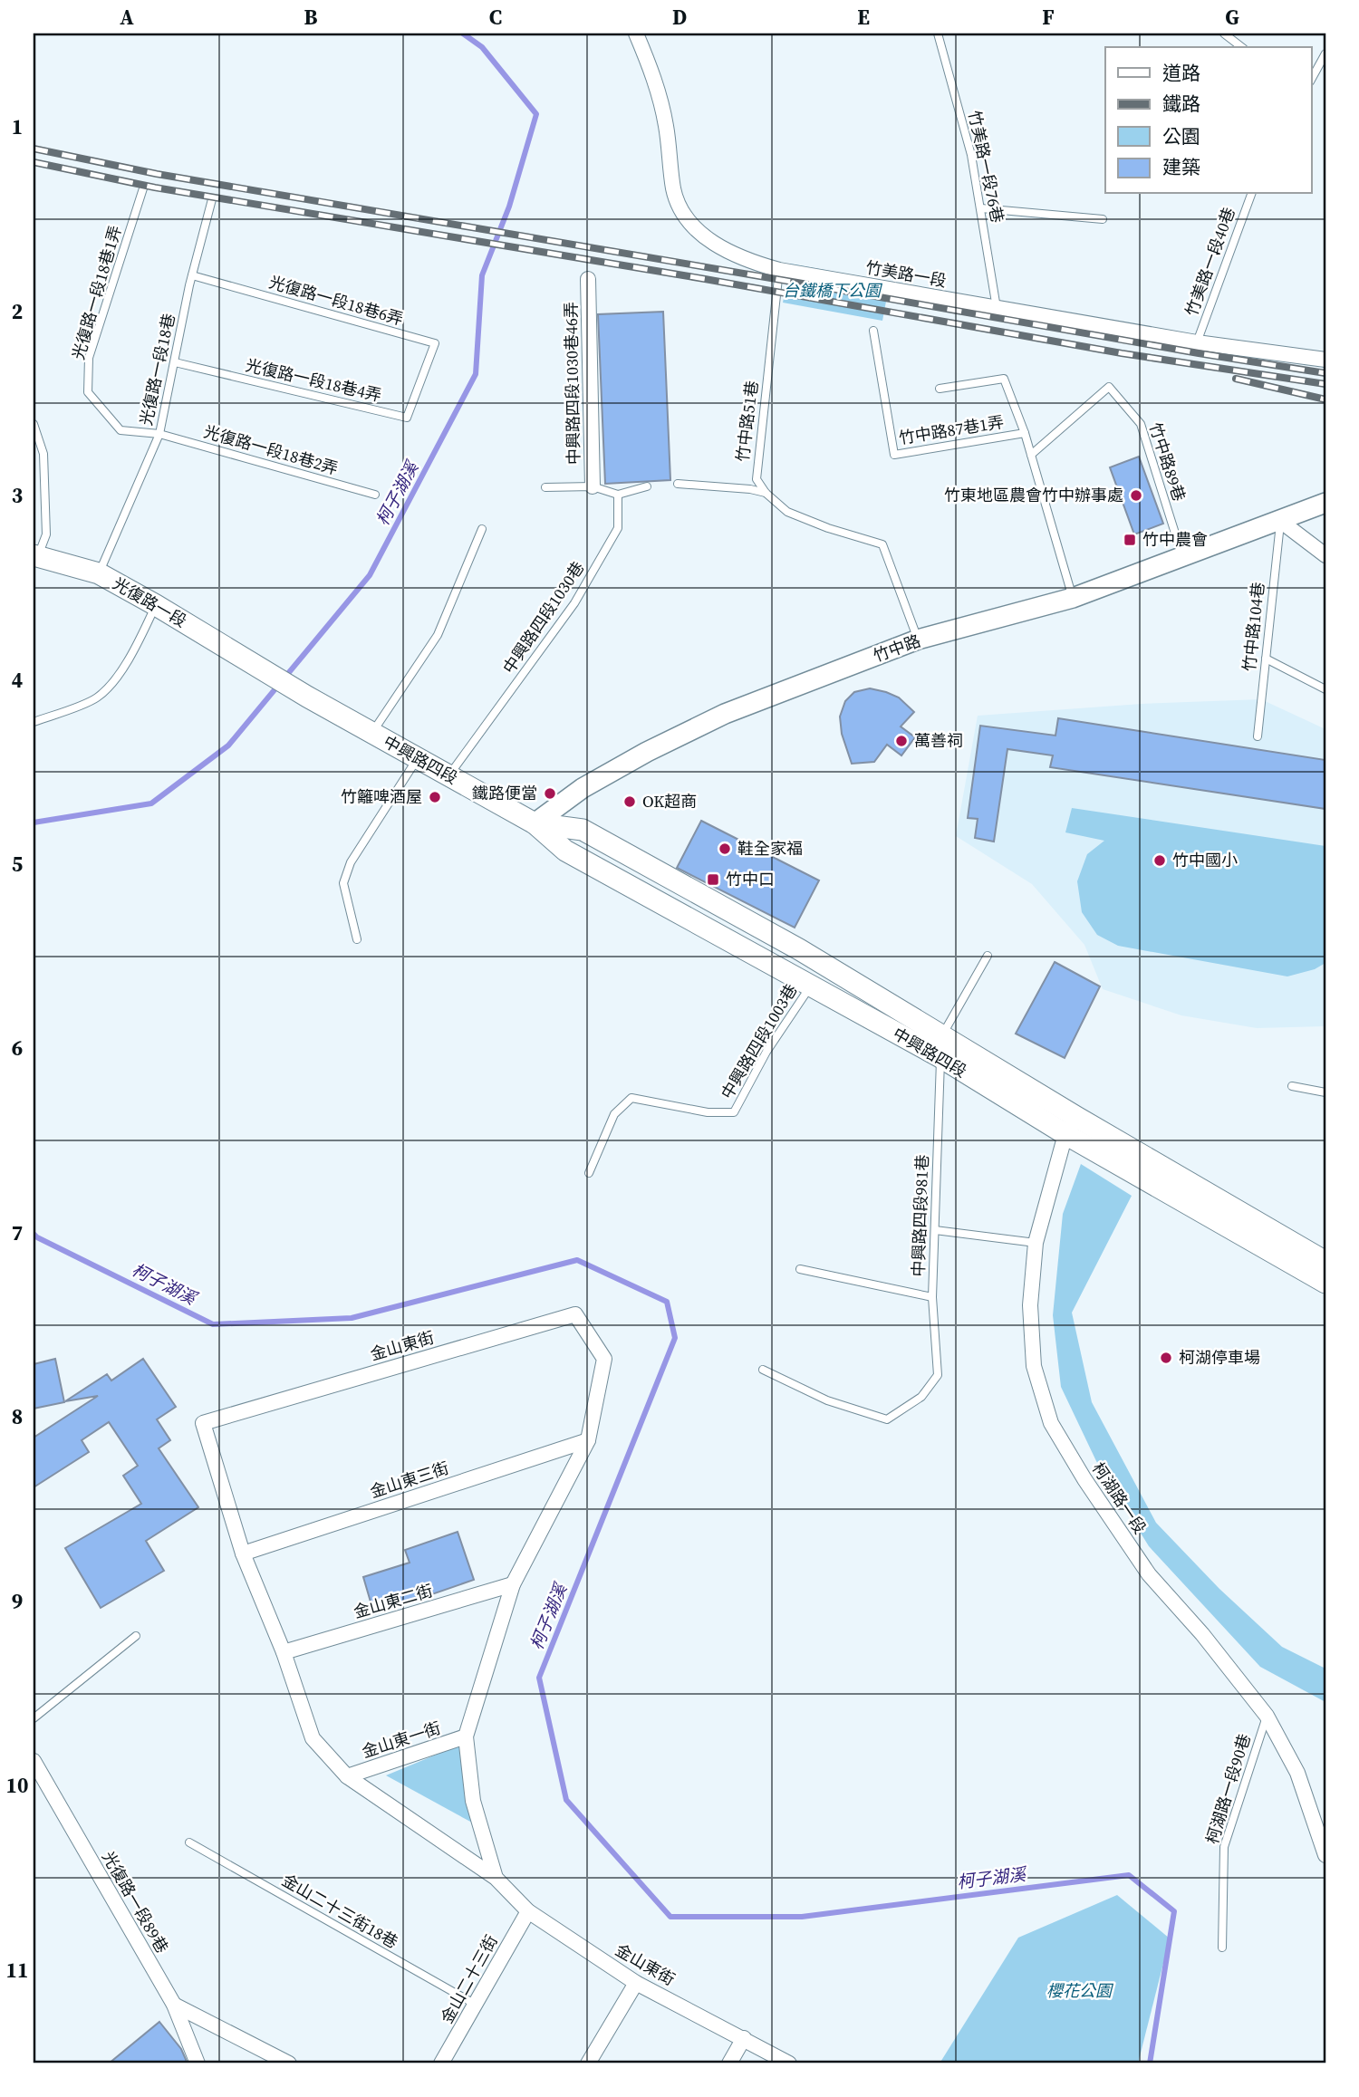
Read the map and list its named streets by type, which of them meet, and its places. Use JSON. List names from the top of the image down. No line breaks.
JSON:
{"streets":{"main road":["光復路一段","中興路四段"],"street":["竹美路一段","中興路四段1030巷46弄","竹中路","金山東街","金山東三街","柯湖路一段","金山東二街","金山東一街","光復路一段89巷","金山二十三街"],"lane":["竹美路一段76巷","竹美路一段40巷","光復路一段18巷1弄","光復路一段18巷6弄","光復路一段18巷","光復路一段18巷4弄","竹中路51巷","竹中路87巷1弄","光復路一段18巷2弄","竹中路89巷","中興路四段1030巷","竹中路104巷","中興路四段1003巷","中興路四段981巷","柯湖路一段90巷","金山二十三街18巷"]},"crossings":[["竹美路一段76巷","竹美路一段"],["竹美路一段40巷","竹美路一段"],["竹美路一段","竹中路51巷"],["光復路一段18巷1弄","光復路一段18巷"],["光復路一段18巷1弄","光復路一段18巷2弄"],["光復路一段18巷6弄","光復路一段18巷"],["光復路一段18巷6弄","光復路一段18巷4弄"],["光復路一段18巷","光復路一段18巷4弄"],["光復路一段18巷","光復路一段18巷2弄"],["光復路一段18巷","光復路一段"],["竹中路89巷","竹中路"],["光復路一段","中興路四段"],["中興路四段1030巷","中興路四段"],["竹中路104巷","竹中路"],["竹中路","中興路四段"],["中興路四段","中興路四段1003巷"],["中興路四段","中興路四段981巷"],["中興路四段","柯湖路一段"],["金山東街","金山東三街"],["金山東街","金山東二街"],["金山東街","金山東一街"],["金山東街","金山二十三街"],["柯湖路一段","柯湖路一段90巷"],["金山二十三街18巷","金山二十三街"]],"water":["柯子湖溪"],"parks":["台鐵橋下公園","櫻花公園"],"places":{"other":["竹東地區農會竹中辦事處","萬善祠","鐵路便當","竹籬啤酒屋","OK超商","鞋全家福","竹中國小","柯湖停車場"],"transit":["竹中農會","竹中口"]},"legend":["道路","鐵路","公園","建築"],"grid":{"columns":["A","B","C","D","E","F","G"],"rows":["1","2","3","4","5","6","7","8","9","10","11"]}}
